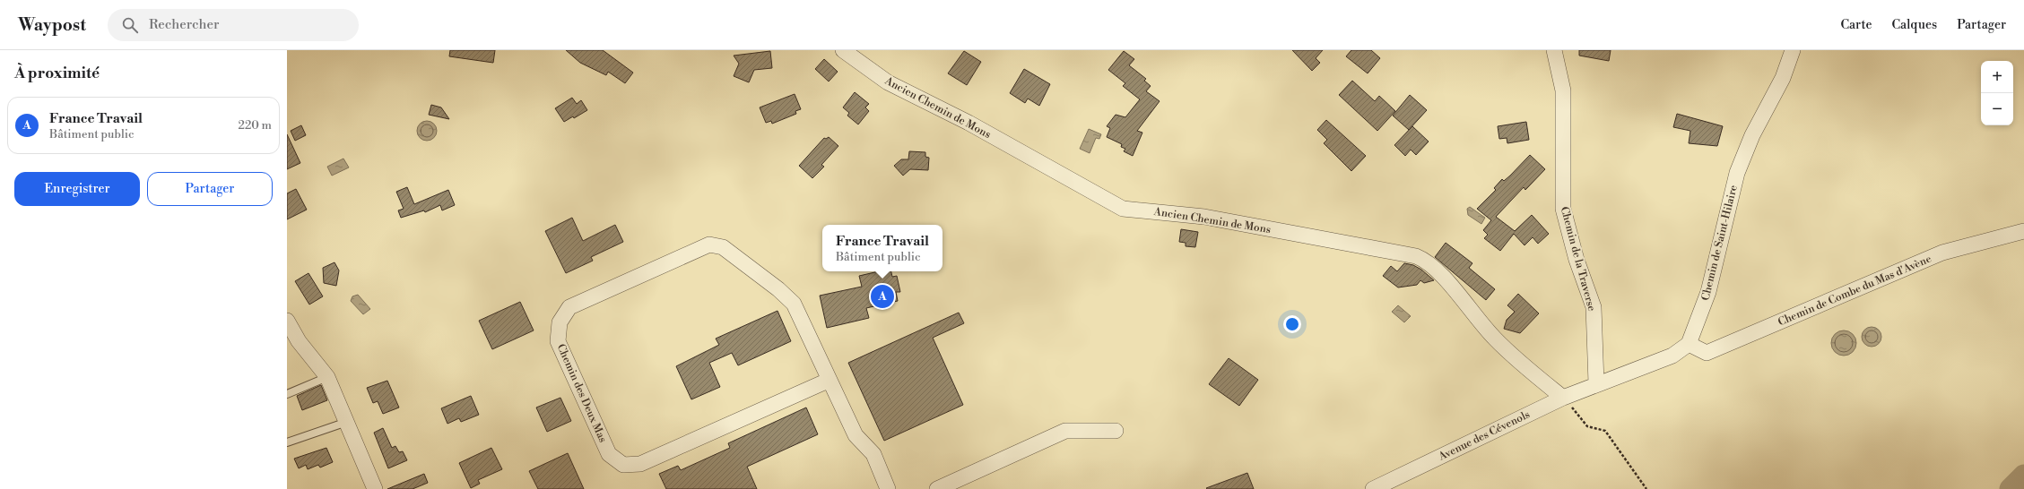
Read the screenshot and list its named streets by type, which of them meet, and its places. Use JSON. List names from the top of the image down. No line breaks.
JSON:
{"streets":{"street":["Ancien Chemin de Mons","Chemin de Saint-Hilaire","Chemin de la Traverse","Chemin de Combe du Mas d'Avène","Chemin des Deux Mas","Avenue des Cévenols"]},"crossings":[["Ancien Chemin de Mons","Avenue des Cévenols"],["Chemin de Saint-Hilaire","Chemin de Combe du Mas d'Avène"],["Chemin de la Traverse","Avenue des Cévenols"]],"page":{"header":"Waypost","search":"Rechercher","nav":["Carte","Calques","Partager"],"heading":"À proximité","map_buttons":["+","−"],"list":[{"mark":"A","name":"France Travail","note":"Bâtiment public","value":"220 m"}],"buttons":["Enregistrer","Partager"],"popup":["France Travail","Bâtiment public"],"pins":"A"}}
